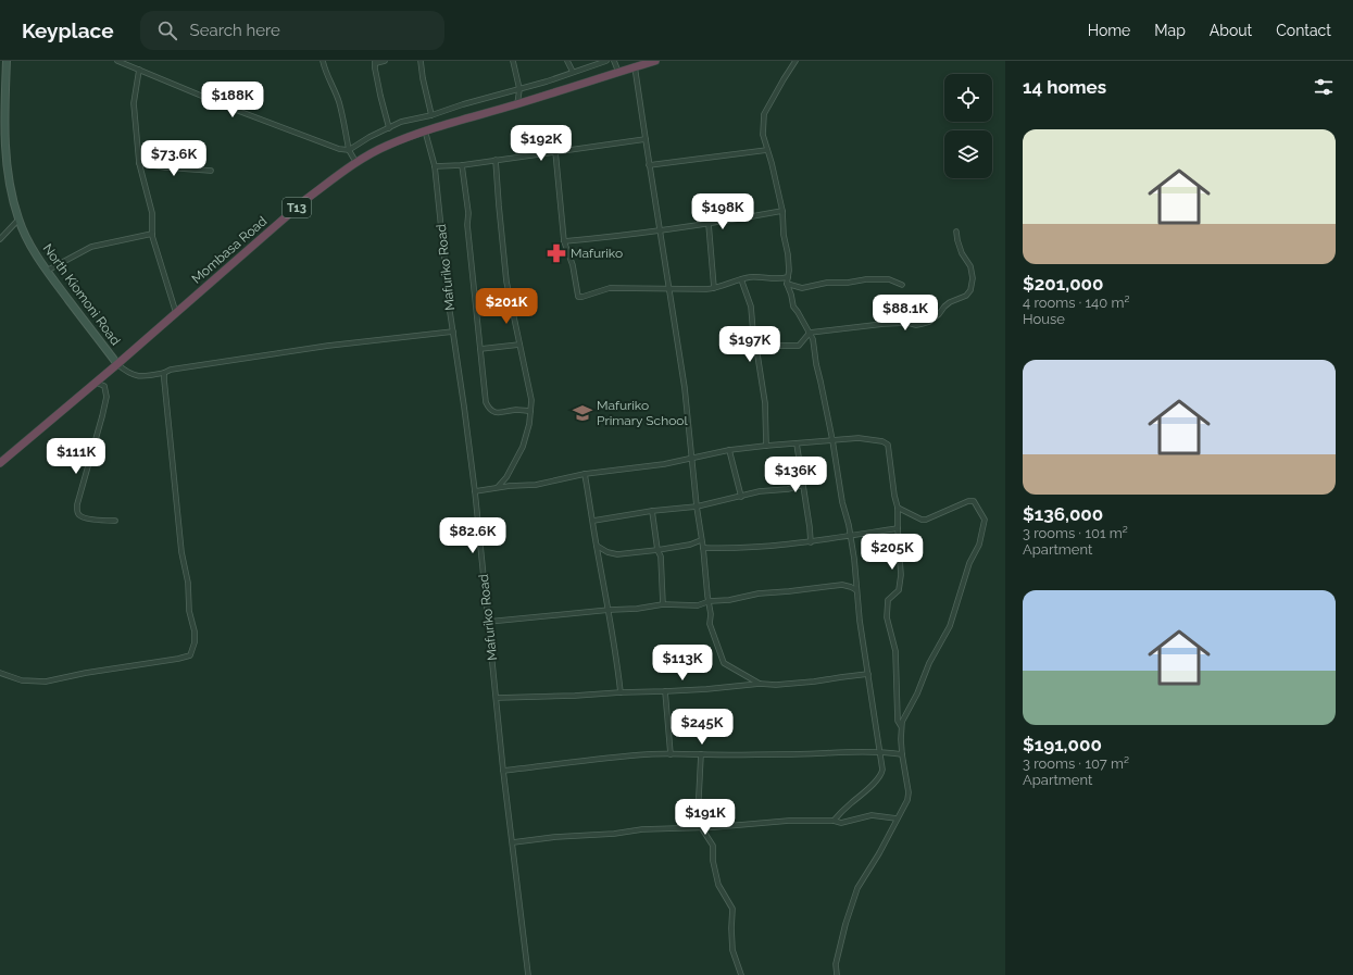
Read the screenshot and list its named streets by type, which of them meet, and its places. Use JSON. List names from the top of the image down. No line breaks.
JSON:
{"streets":{"highway":["T13","Mombasa Road"],"main road":["North Kiomoni Road"],"street":["Mafuriko Road"]},"crossings":[["Mombasa Road","Mafuriko Road"],["Mombasa Road","North Kiomoni Road"]],"places":{"pharmacy":["Mafuriko"],"school or university":["Mafuriko Primary School"]},"page":{"header":"Keyplace","search":"Search here","nav":["Home","Map","About","Contact"],"heading":"14 homes","price":["$188K","$192K","$73.6K","$198K","$201K","$88.1K","$197K","$111K","$136K","$82.6K","$205K","$113K","$245K","$191K"],"list":[{"name":"$201,000","note":"4 rooms · 140 m² · House"},{"name":"$136,000","note":"3 rooms · 101 m² · Apartment"},{"name":"$191,000","note":"3 rooms · 107 m² · Apartment"}]}}
